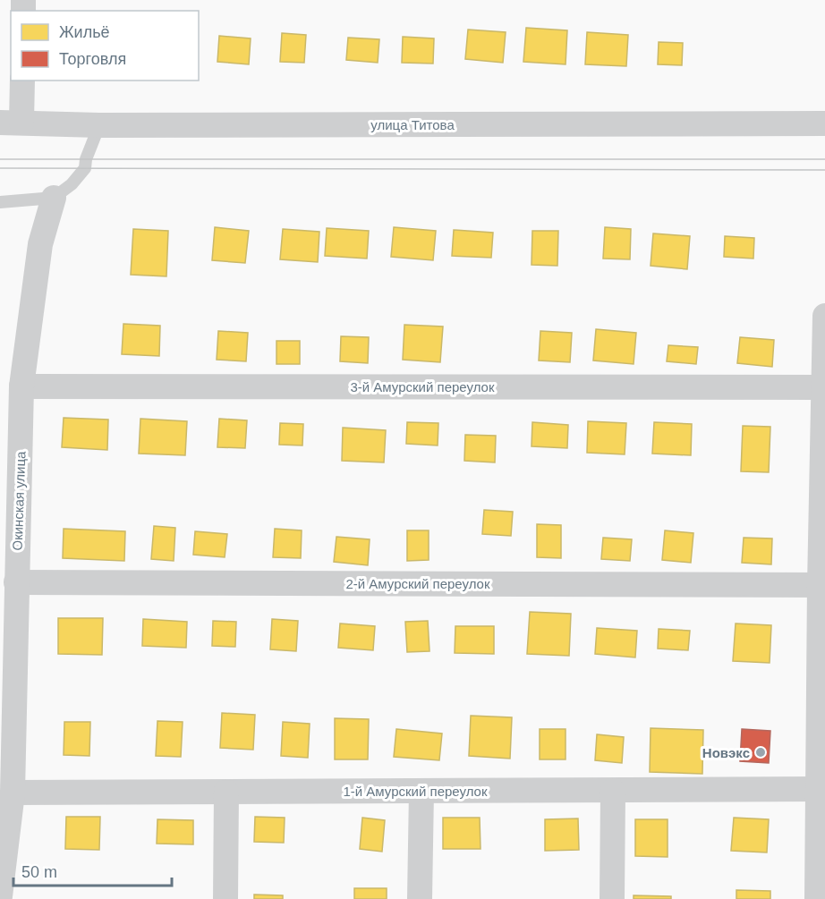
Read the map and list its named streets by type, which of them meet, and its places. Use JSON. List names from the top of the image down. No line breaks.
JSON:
{"streets":{"street":["улица Титова","3-й Амурский переулок","Окинская улица","2-й Амурский переулок","1-й Амурский переулок"]},"crossings":[["3-й Амурский переулок","Окинская улица"],["Окинская улица","2-й Амурский переулок"],["Окинская улица","1-й Амурский переулок"]],"places":["Новэкс"],"legend":["Жильё","Торговля"],"scale_bar":"50 m"}
